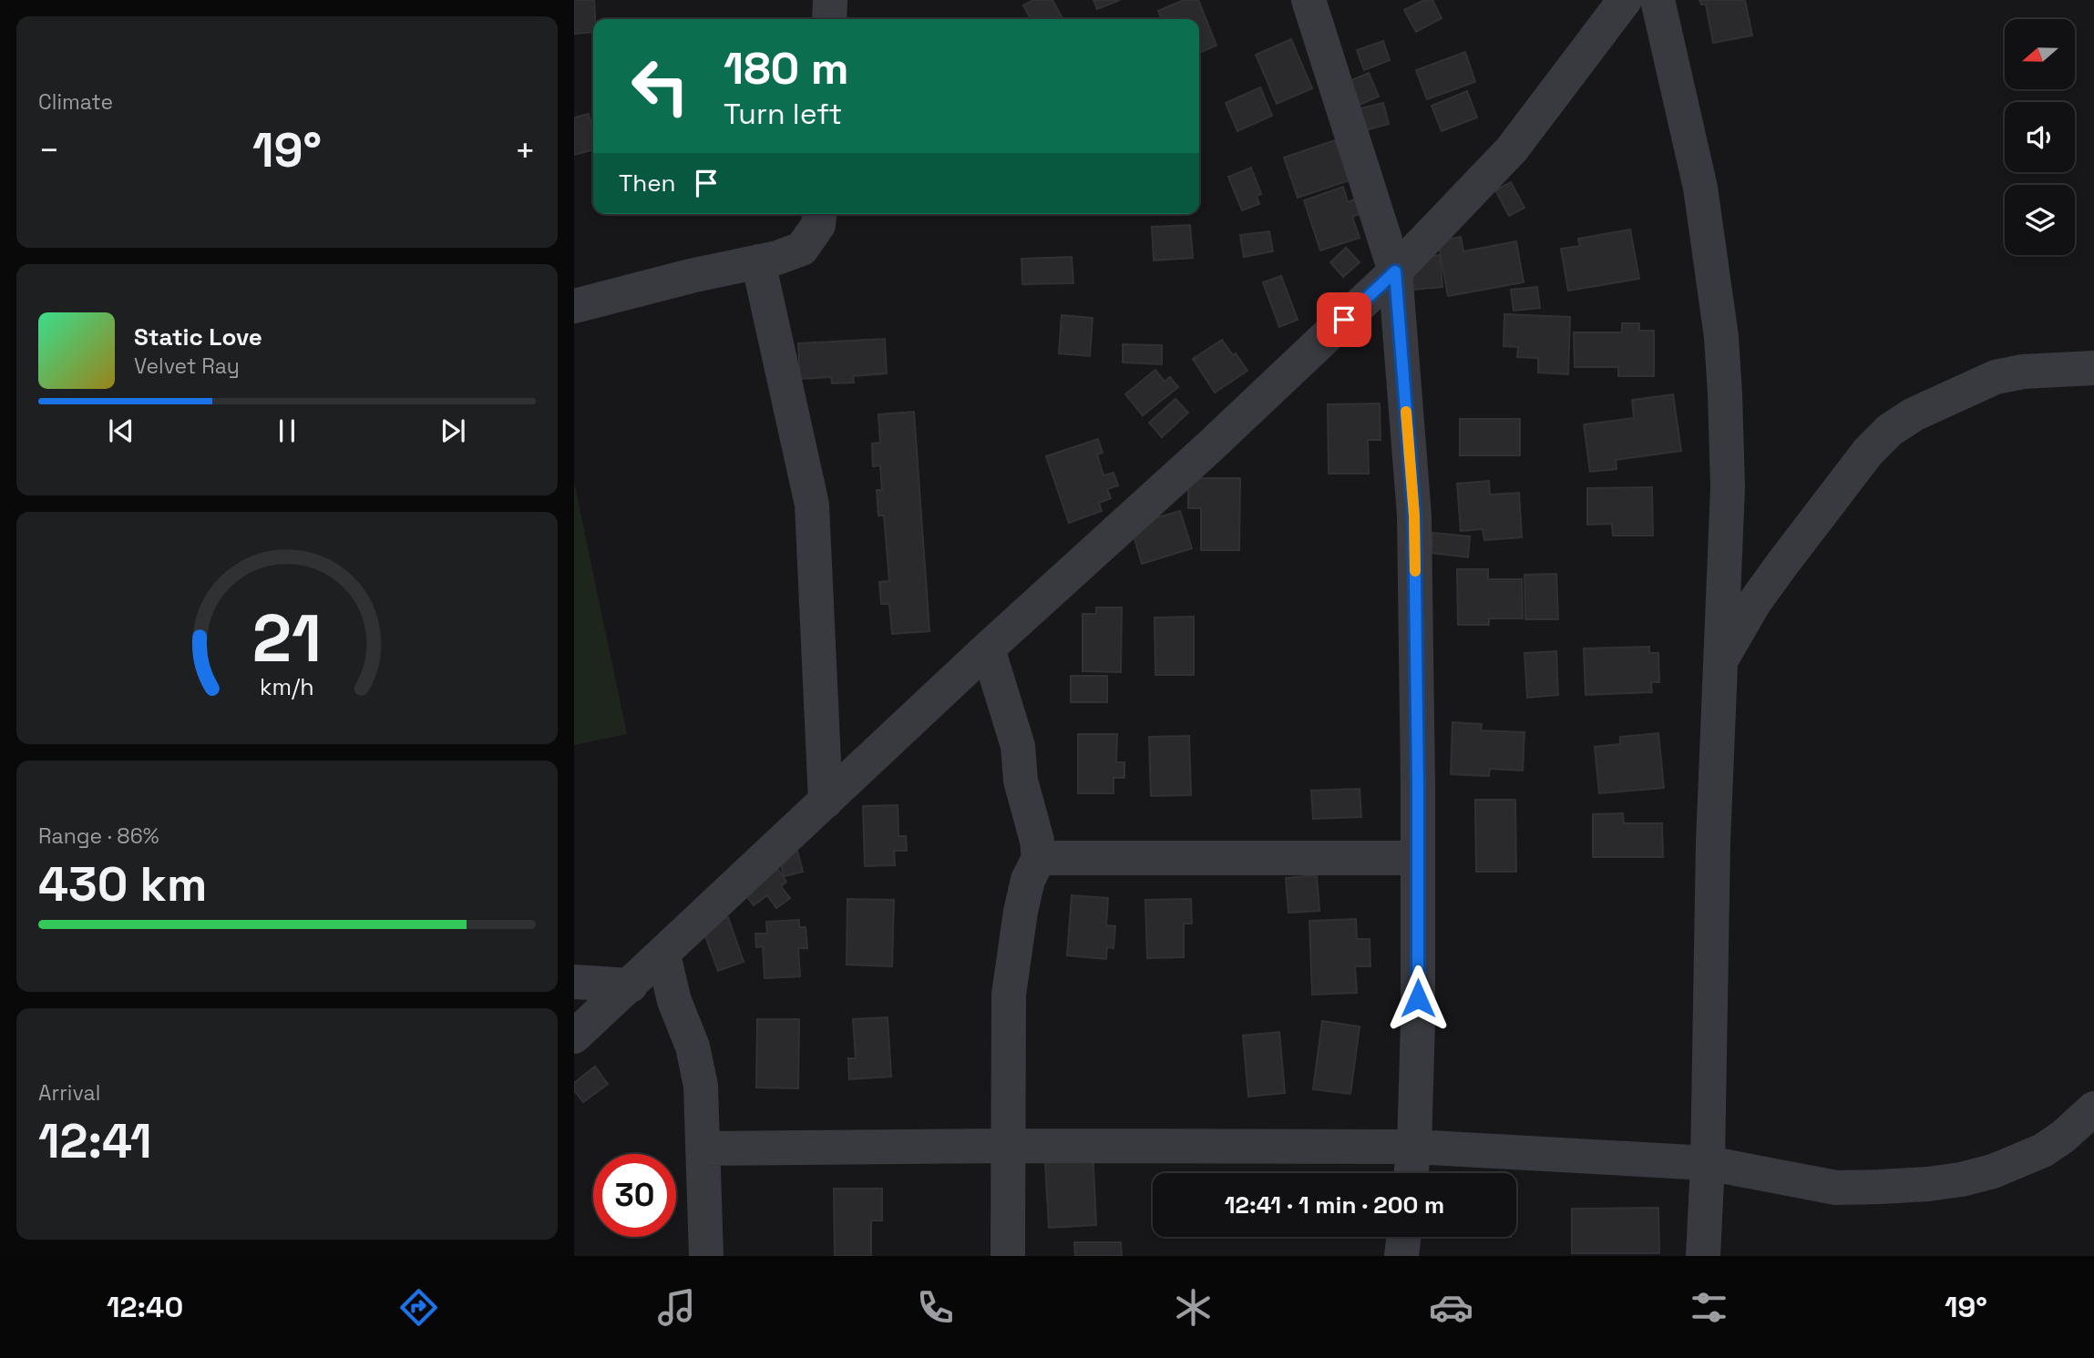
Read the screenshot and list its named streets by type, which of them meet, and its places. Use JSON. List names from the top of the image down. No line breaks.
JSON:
{"north":"left","page":{"tile":["Climate",["Range · 86%","430 km"],["Arrival","12:41"]],"turn":["180 m","Turn left"],"heat":["−","19°","+"],"then":"Then","song":["Static Love","Velvet Ray"],"limit":"30","trip":"12:41 · 1 min · 200 m","tabs":["12:40","19°"],"gauge":["21","km/h"]}}
